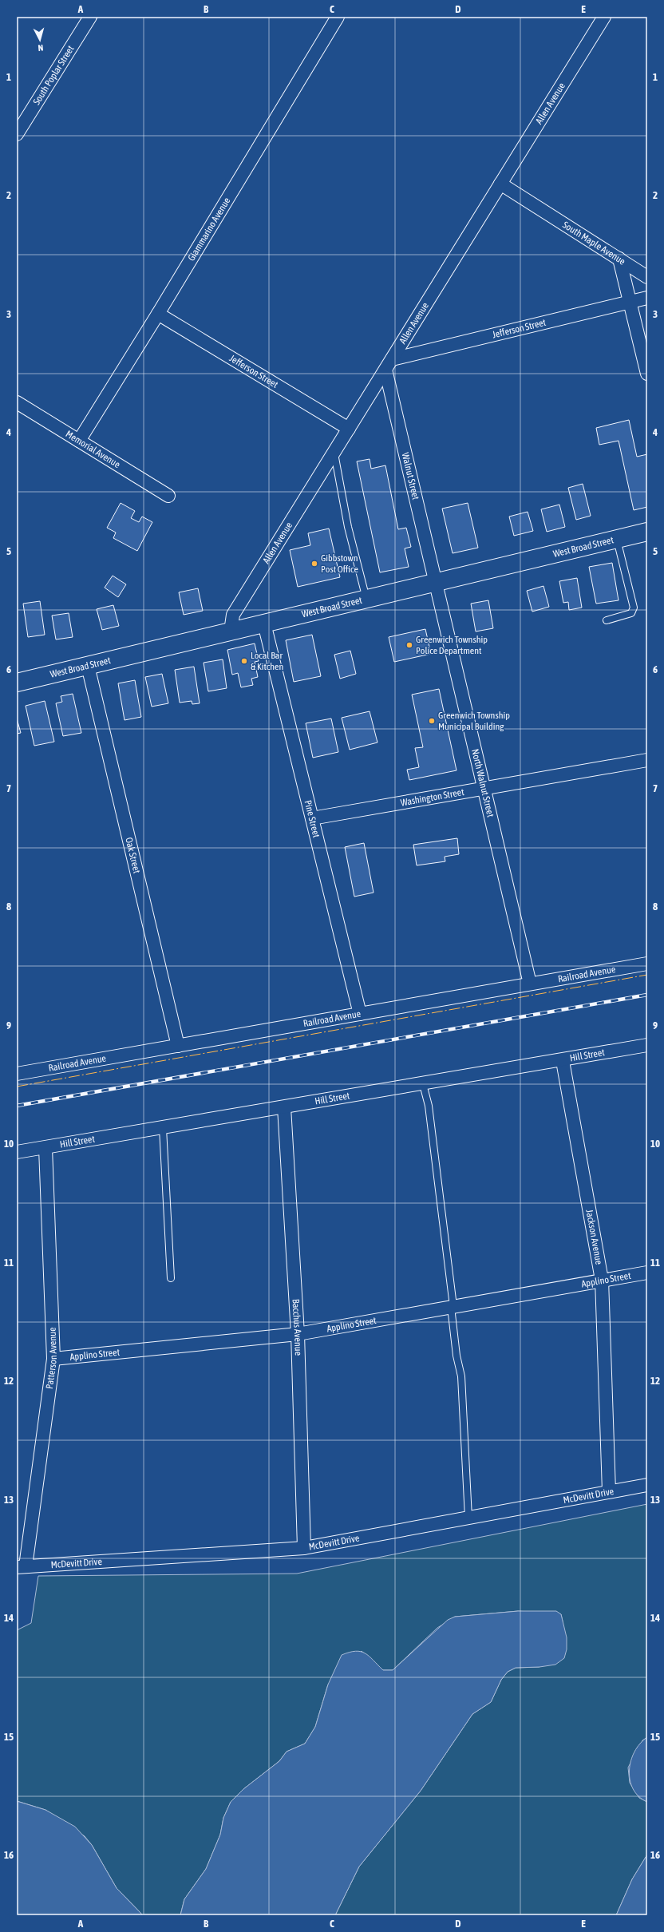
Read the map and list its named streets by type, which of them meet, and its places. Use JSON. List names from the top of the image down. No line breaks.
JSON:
{"streets":{"main road":["West Broad Street"],"street":["South Poplar Street","Allen Avenue","Giammarino Avenue","South Maple Avenue","Jefferson Street","Memorial Avenue","Walnut Street","North Walnut Street","Washington Street","Pine Street","Oak Street","Railroad Avenue","Hill Street","Jackson Avenue","Applino Street","Bacchus Avenue","Patterson Avenue","McDevitt Drive"]},"crossings":[["Allen Avenue","South Maple Avenue"],["Allen Avenue","Jefferson Street"],["Allen Avenue","Walnut Street"],["Allen Avenue","West Broad Street"],["Giammarino Avenue","Jefferson Street"],["Giammarino Avenue","Memorial Avenue"],["South Maple Avenue","Jefferson Street"],["Jefferson Street","Walnut Street"],["Walnut Street","West Broad Street"],["Walnut Street","North Walnut Street"],["West Broad Street","North Walnut Street"],["West Broad Street","Pine Street"],["West Broad Street","Oak Street"],["North Walnut Street","Washington Street"],["North Walnut Street","Railroad Avenue"],["Washington Street","Pine Street"],["Pine Street","Railroad Avenue"],["Oak Street","Railroad Avenue"],["Hill Street","Jackson Avenue"],["Hill Street","Bacchus Avenue"],["Hill Street","Patterson Avenue"],["Jackson Avenue","Applino Street"],["Jackson Avenue","McDevitt Drive"],["Applino Street","Bacchus Avenue"],["Applino Street","Patterson Avenue"],["Bacchus Avenue","McDevitt Drive"],["Patterson Avenue","McDevitt Drive"]],"places":["Gibbstown Post Office","Greenwich Township Police Department","Local Bar & Kitchen","Greenwich Township Municipal Building"],"north":"bottom","grid":{"columns":["A","B","C","D","E"],"rows":["1","2","3","4","5","6","7","8","9","10","11","12","13","14","15","16"]}}
